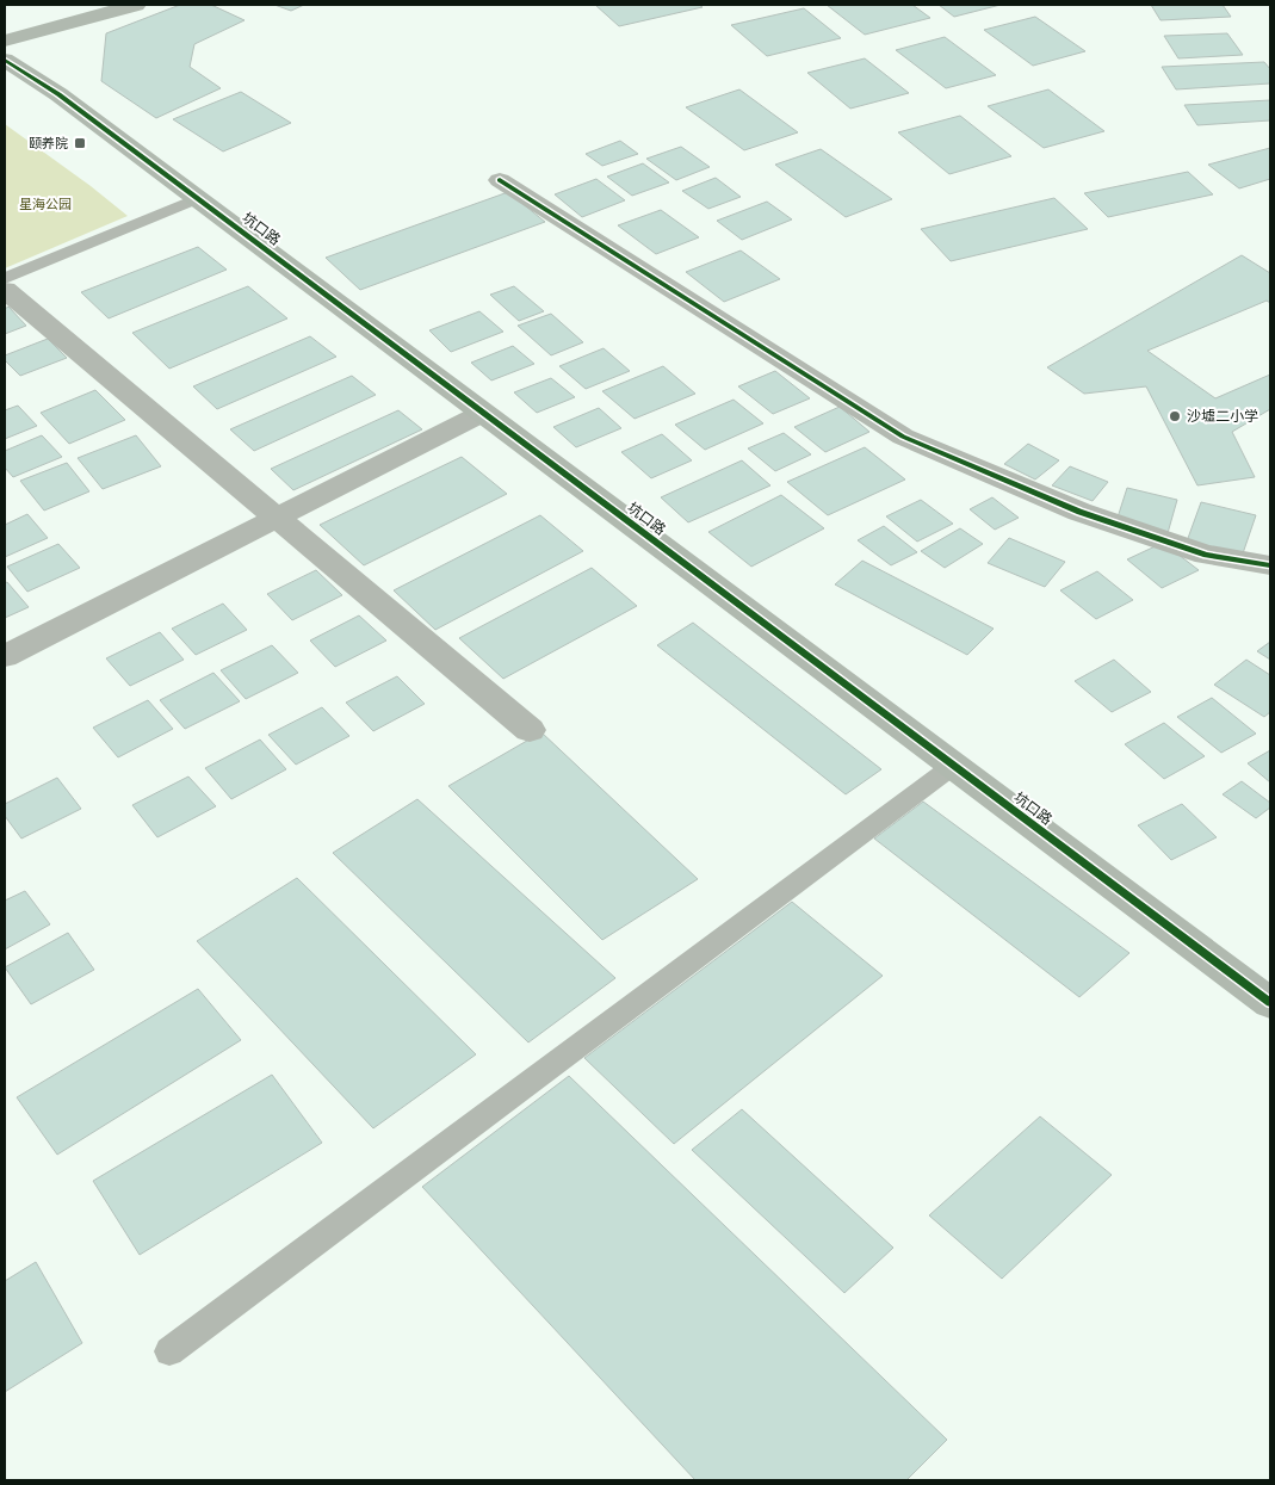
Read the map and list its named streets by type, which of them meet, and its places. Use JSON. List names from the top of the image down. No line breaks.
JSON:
{"streets":{"street":["坑口路"]},"parks":["星海公园"],"places":{"transit":["颐养院"],"other":["沙墟二小学"]}}
